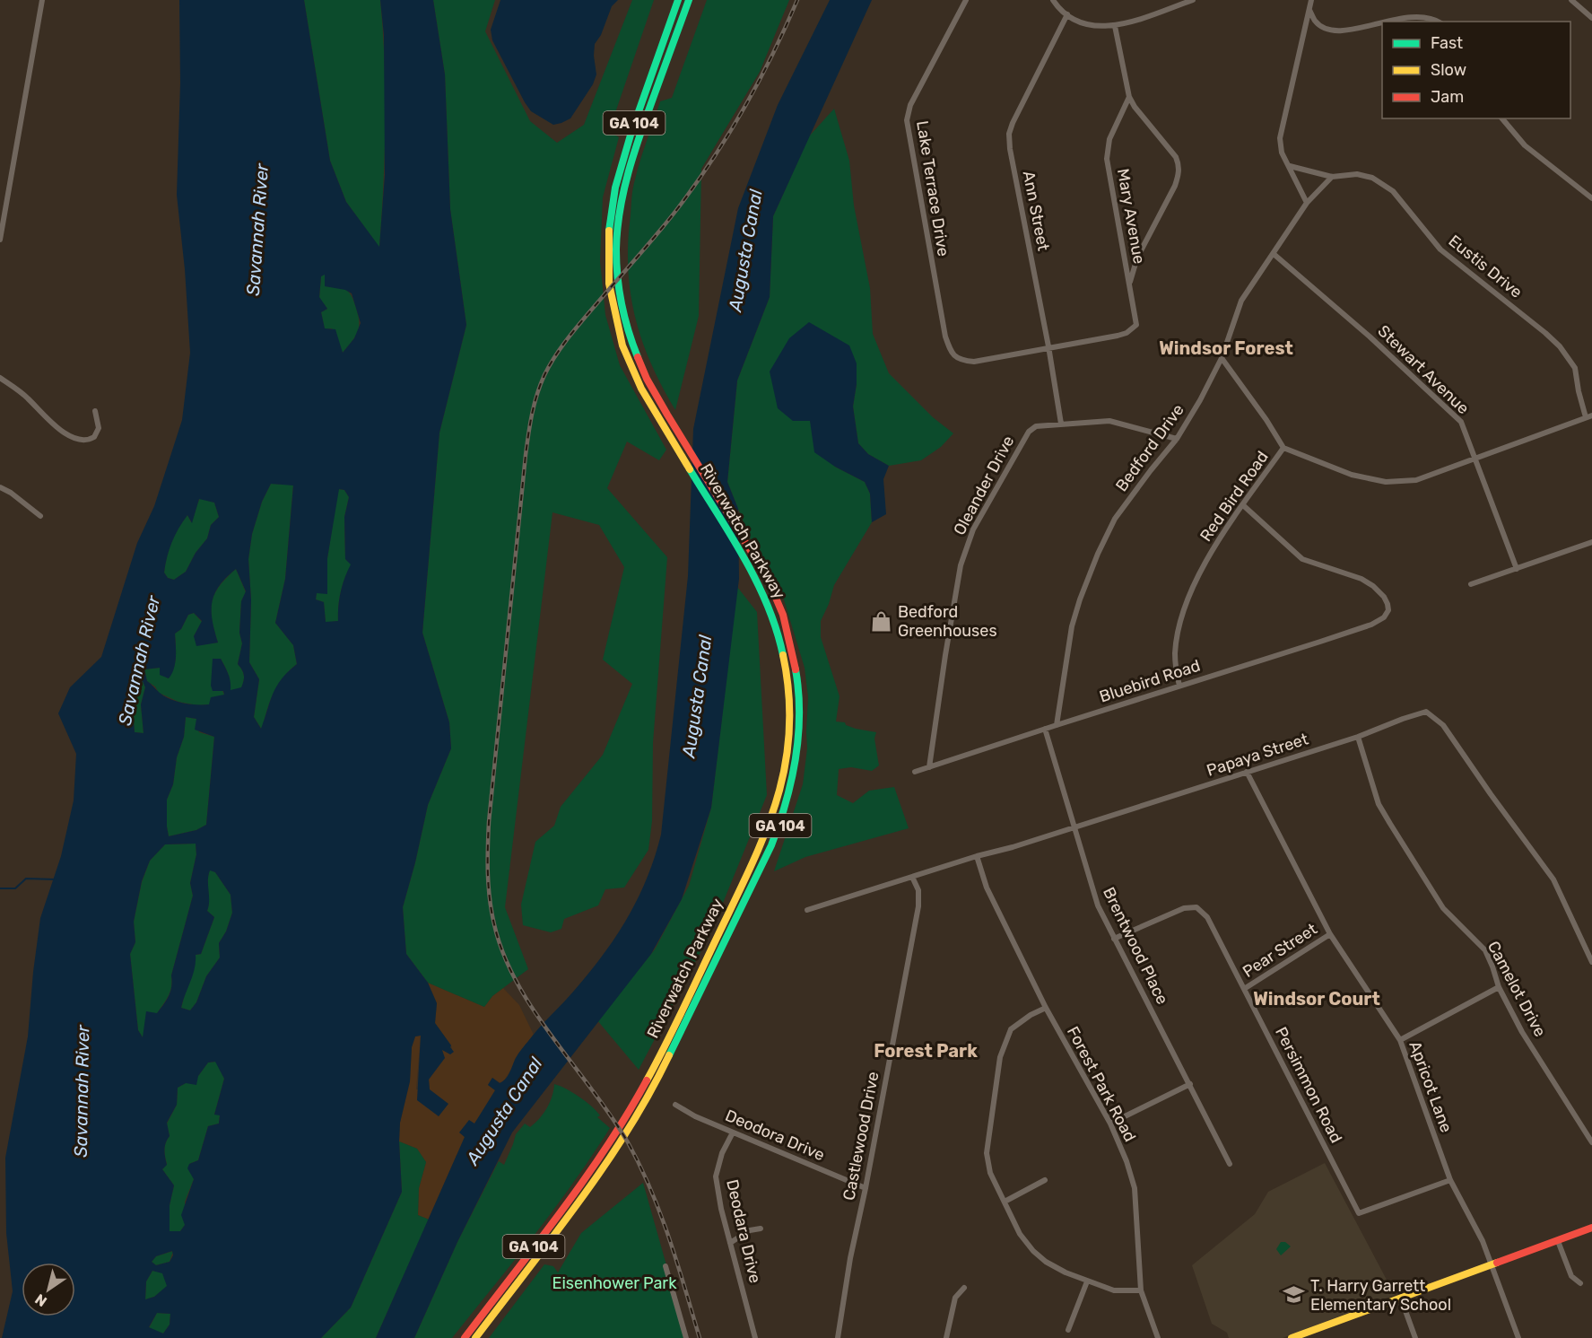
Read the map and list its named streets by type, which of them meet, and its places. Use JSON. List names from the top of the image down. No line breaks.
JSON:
{"streets":{"main road":["GA 104","Riverwatch Parkway"],"street":["Lake Terrace Drive","Ann Street","Mary Avenue","Eustis Drive","Stewart Avenue","Bedford Drive","Oleander Drive","Red Bird Road","Bluebird Road","Papaya Street","Brentwood Place","Pear Street","Camelot Drive","Forest Park Road","Persimmon Road","Apricot Lane","Deodora Drive","Castlewood Drive","Deodara Drive"]},"crossings":[["Lake Terrace Drive","Ann Street"],["Lake Terrace Drive","Mary Avenue"],["Ann Street","Mary Avenue"],["Ann Street","Oleander Drive"],["Eustis Drive","Red Bird Road"],["Stewart Avenue","Bedford Drive"],["Stewart Avenue","Red Bird Road"],["Bedford Drive","Oleander Drive"],["Bedford Drive","Bluebird Road"],["Oleander Drive","Bluebird Road"],["Red Bird Road","Bluebird Road"],["Bluebird Road","Brentwood Place"],["Papaya Street","Brentwood Place"],["Papaya Street","Camelot Drive"],["Papaya Street","Forest Park Road"],["Papaya Street","Apricot Lane"],["Papaya Street","Castlewood Drive"],["Brentwood Place","Persimmon Road"],["Pear Street","Persimmon Road"],["Pear Street","Apricot Lane"],["Persimmon Road","Apricot Lane"],["Deodora Drive","Castlewood Drive"],["Deodora Drive","Deodara Drive"]],"districts":["Windsor Forest","Windsor Court","Forest Park"],"water":["Savannah River","Augusta Canal"],"parks":["Eisenhower Park"],"places":{"shop":["Bedford Greenhouses"],"school or university":["T. Harry Garrett Elementary School"]},"legend":["Fast","Slow","Jam"],"north":"bottom left"}
